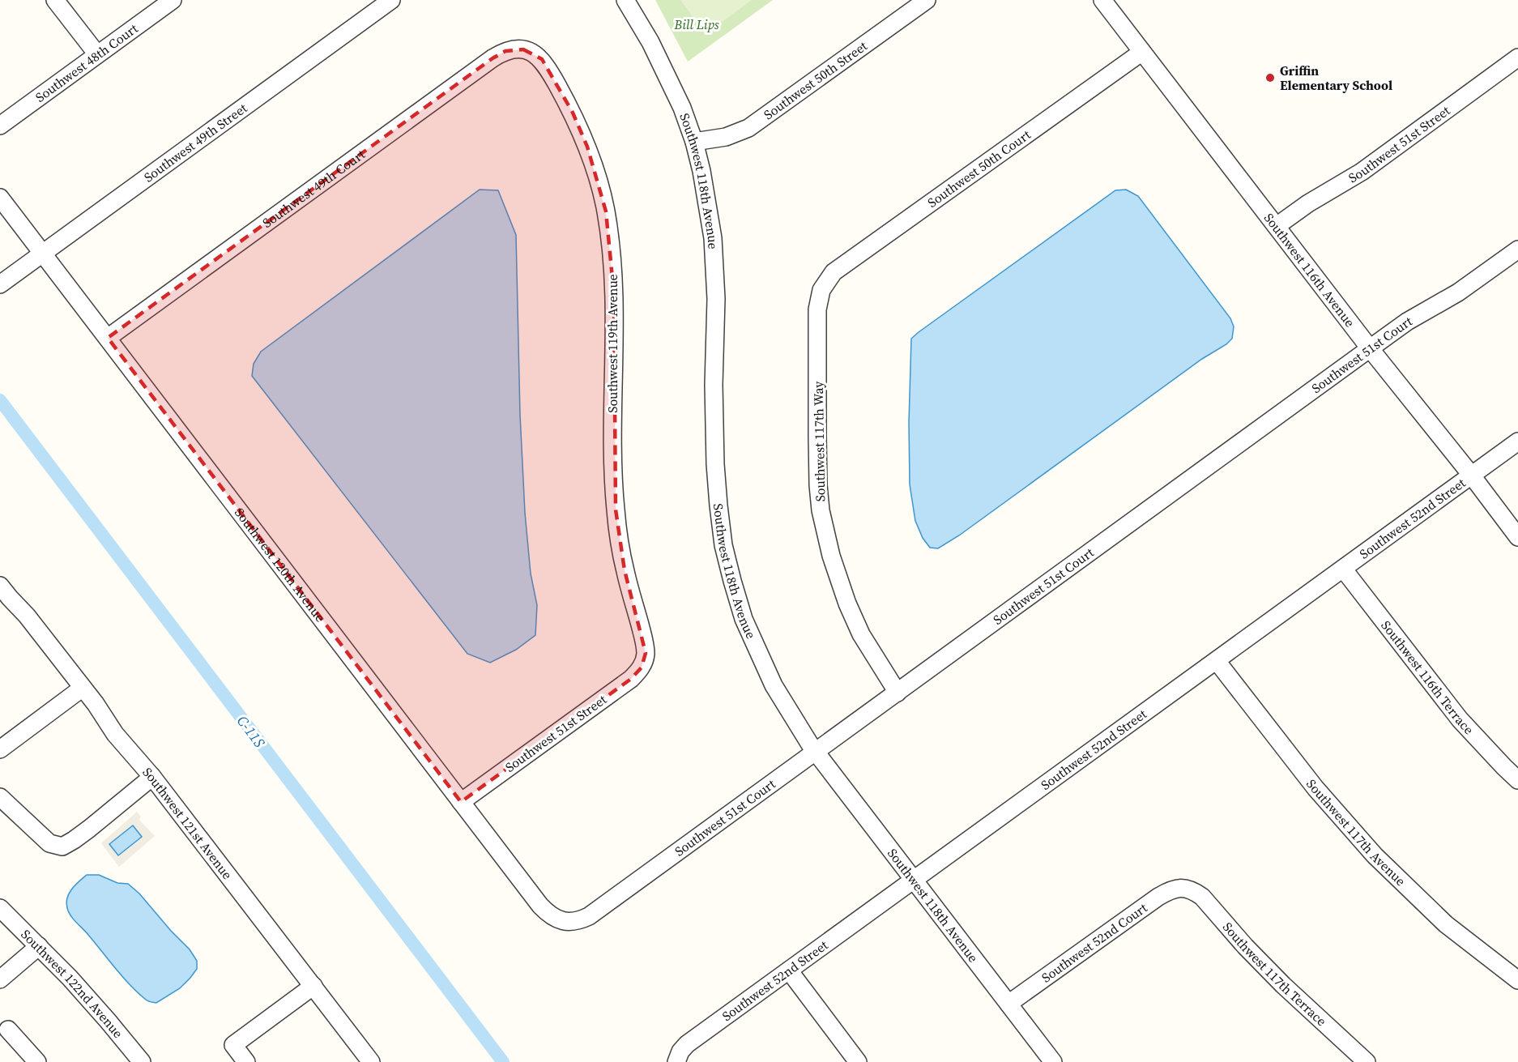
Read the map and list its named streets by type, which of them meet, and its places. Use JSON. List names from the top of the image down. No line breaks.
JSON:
{"streets":{"street":["Southwest 48th Court","Southwest 50th Street","Southwest 49th Street","Southwest 51st Street","Southwest 50th Court","Southwest 118th Avenue","Southwest 49th Court","Southwest 116th Avenue","Southwest 119th Avenue","Southwest 51st Court","Southwest 117th Way","Southwest 52nd Street","Southwest 120th Avenue","Southwest 116th Terrace","Southwest 121st Avenue","Southwest 117th Avenue","Southwest 52nd Court","Southwest 117th Terrace","Southwest 122nd Avenue"]},"crossings":[["Southwest 50th Street","Southwest 118th Avenue"],["Southwest 49th Street","Southwest 120th Avenue"],["Southwest 51st Street","Southwest 116th Avenue"],["Southwest 51st Street","Southwest 119th Avenue"],["Southwest 51st Street","Southwest 120th Avenue"],["Southwest 50th Court","Southwest 116th Avenue"],["Southwest 50th Court","Southwest 117th Way"],["Southwest 118th Avenue","Southwest 51st Court"],["Southwest 118th Avenue","Southwest 52nd Street"],["Southwest 118th Avenue","Southwest 52nd Court"],["Southwest 49th Court","Southwest 119th Avenue"],["Southwest 49th Court","Southwest 120th Avenue"],["Southwest 116th Avenue","Southwest 51st Court"],["Southwest 116th Avenue","Southwest 52nd Street"],["Southwest 51st Court","Southwest 117th Way"],["Southwest 51st Court","Southwest 120th Avenue"],["Southwest 52nd Street","Southwest 116th Terrace"],["Southwest 52nd Street","Southwest 117th Avenue"],["Southwest 52nd Court","Southwest 117th Terrace"]],"water":["C-11S"],"parks":["Bill Lips"],"places":["Griffin Elementary School"]}
